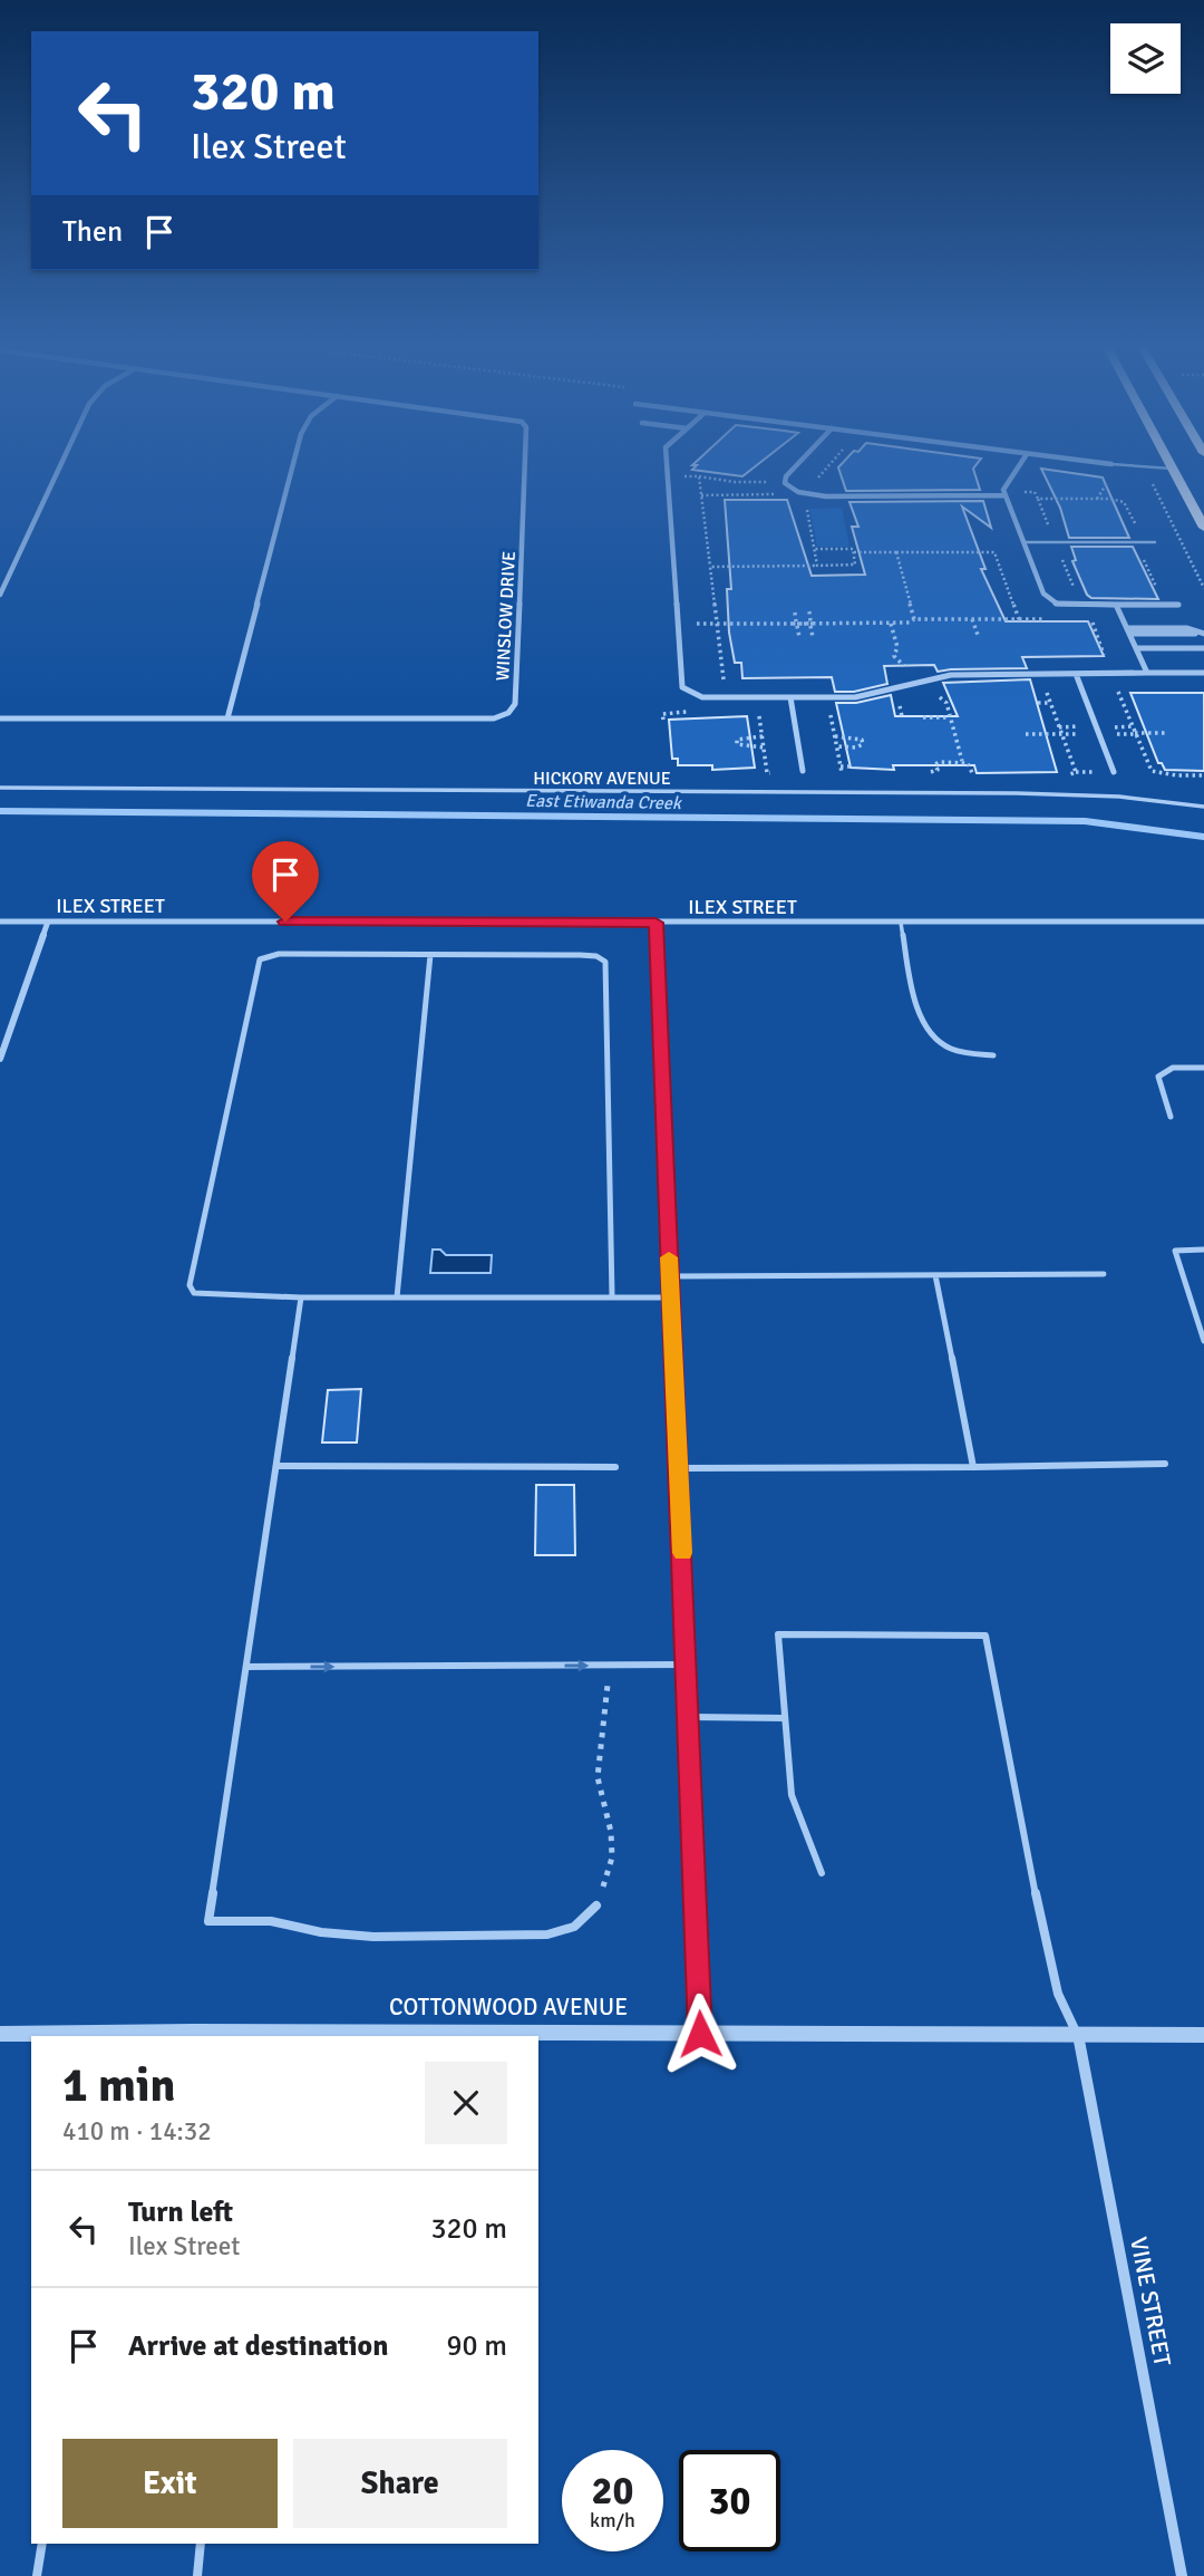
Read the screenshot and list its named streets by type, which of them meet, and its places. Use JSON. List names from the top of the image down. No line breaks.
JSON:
{"streets":{"street":["WINSLOW DRIVE","ILEX STREET","COTTONWOOD AVENUE","VINE STREET"],"lane":["HICKORY AVENUE"]},"crossings":[["COTTONWOOD AVENUE","VINE STREET"]],"water":["East Etiwanda Creek"],"page":{"turn":["320 m","Ilex Street"],"then":"Then","heading":["1 min","410 m · 14:32"],"list":[{"name":"Turn left","note":"Ilex Street","value":"320 m"},{"name":"Arrive at destination","value":"90 m"}],"buttons":["Exit","Share"],"speed":"20 km/h","limit":"30"}}
